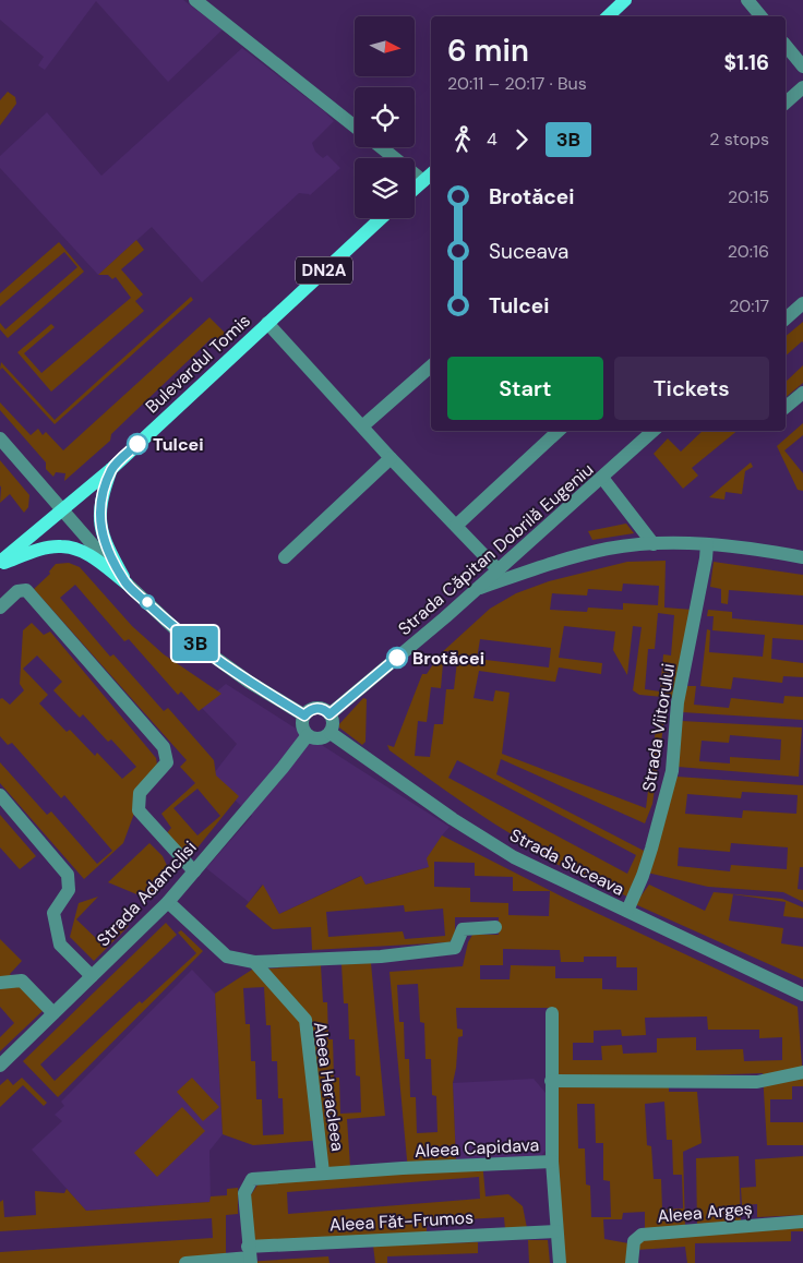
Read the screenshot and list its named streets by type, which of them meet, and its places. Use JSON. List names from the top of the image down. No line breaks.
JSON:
{"streets":{"main road":["DN2A","Bulevardul Tomis"],"street":["Strada Căpitan Dobrilă Eugeniu","Strada Viitorului","Strada Suceava","Strada Adamclisi","Aleea Heracleea","Aleea Capidava","Aleea Argeș","Aleea Făt-Frumos"]},"crossings":[["Strada Căpitan Dobrilă Eugeniu","Strada Suceava"],["Strada Căpitan Dobrilă Eugeniu","Strada Adamclisi"],["Strada Viitorului","Strada Suceava"],["Strada Suceava","Strada Adamclisi"],["Aleea Heracleea","Aleea Capidava"],["Aleea Heracleea","Aleea Făt-Frumos"],["Aleea Capidava","Aleea Făt-Frumos"]],"places":["Tulcei","Brotăcei"],"lines":["bus line 3B"],"north":"right","page":{"on_map":"3B","heading":["6 min","20:11 – 20:17 · Bus","$1.16"],"legs":["4","3B","2 stops"],"list":[{"name":"Brotăcei","value":"20:15"},{"name":"Suceava","value":"20:16"},{"name":"Tulcei","value":"20:17"}],"buttons":["Start","Tickets"]}}
